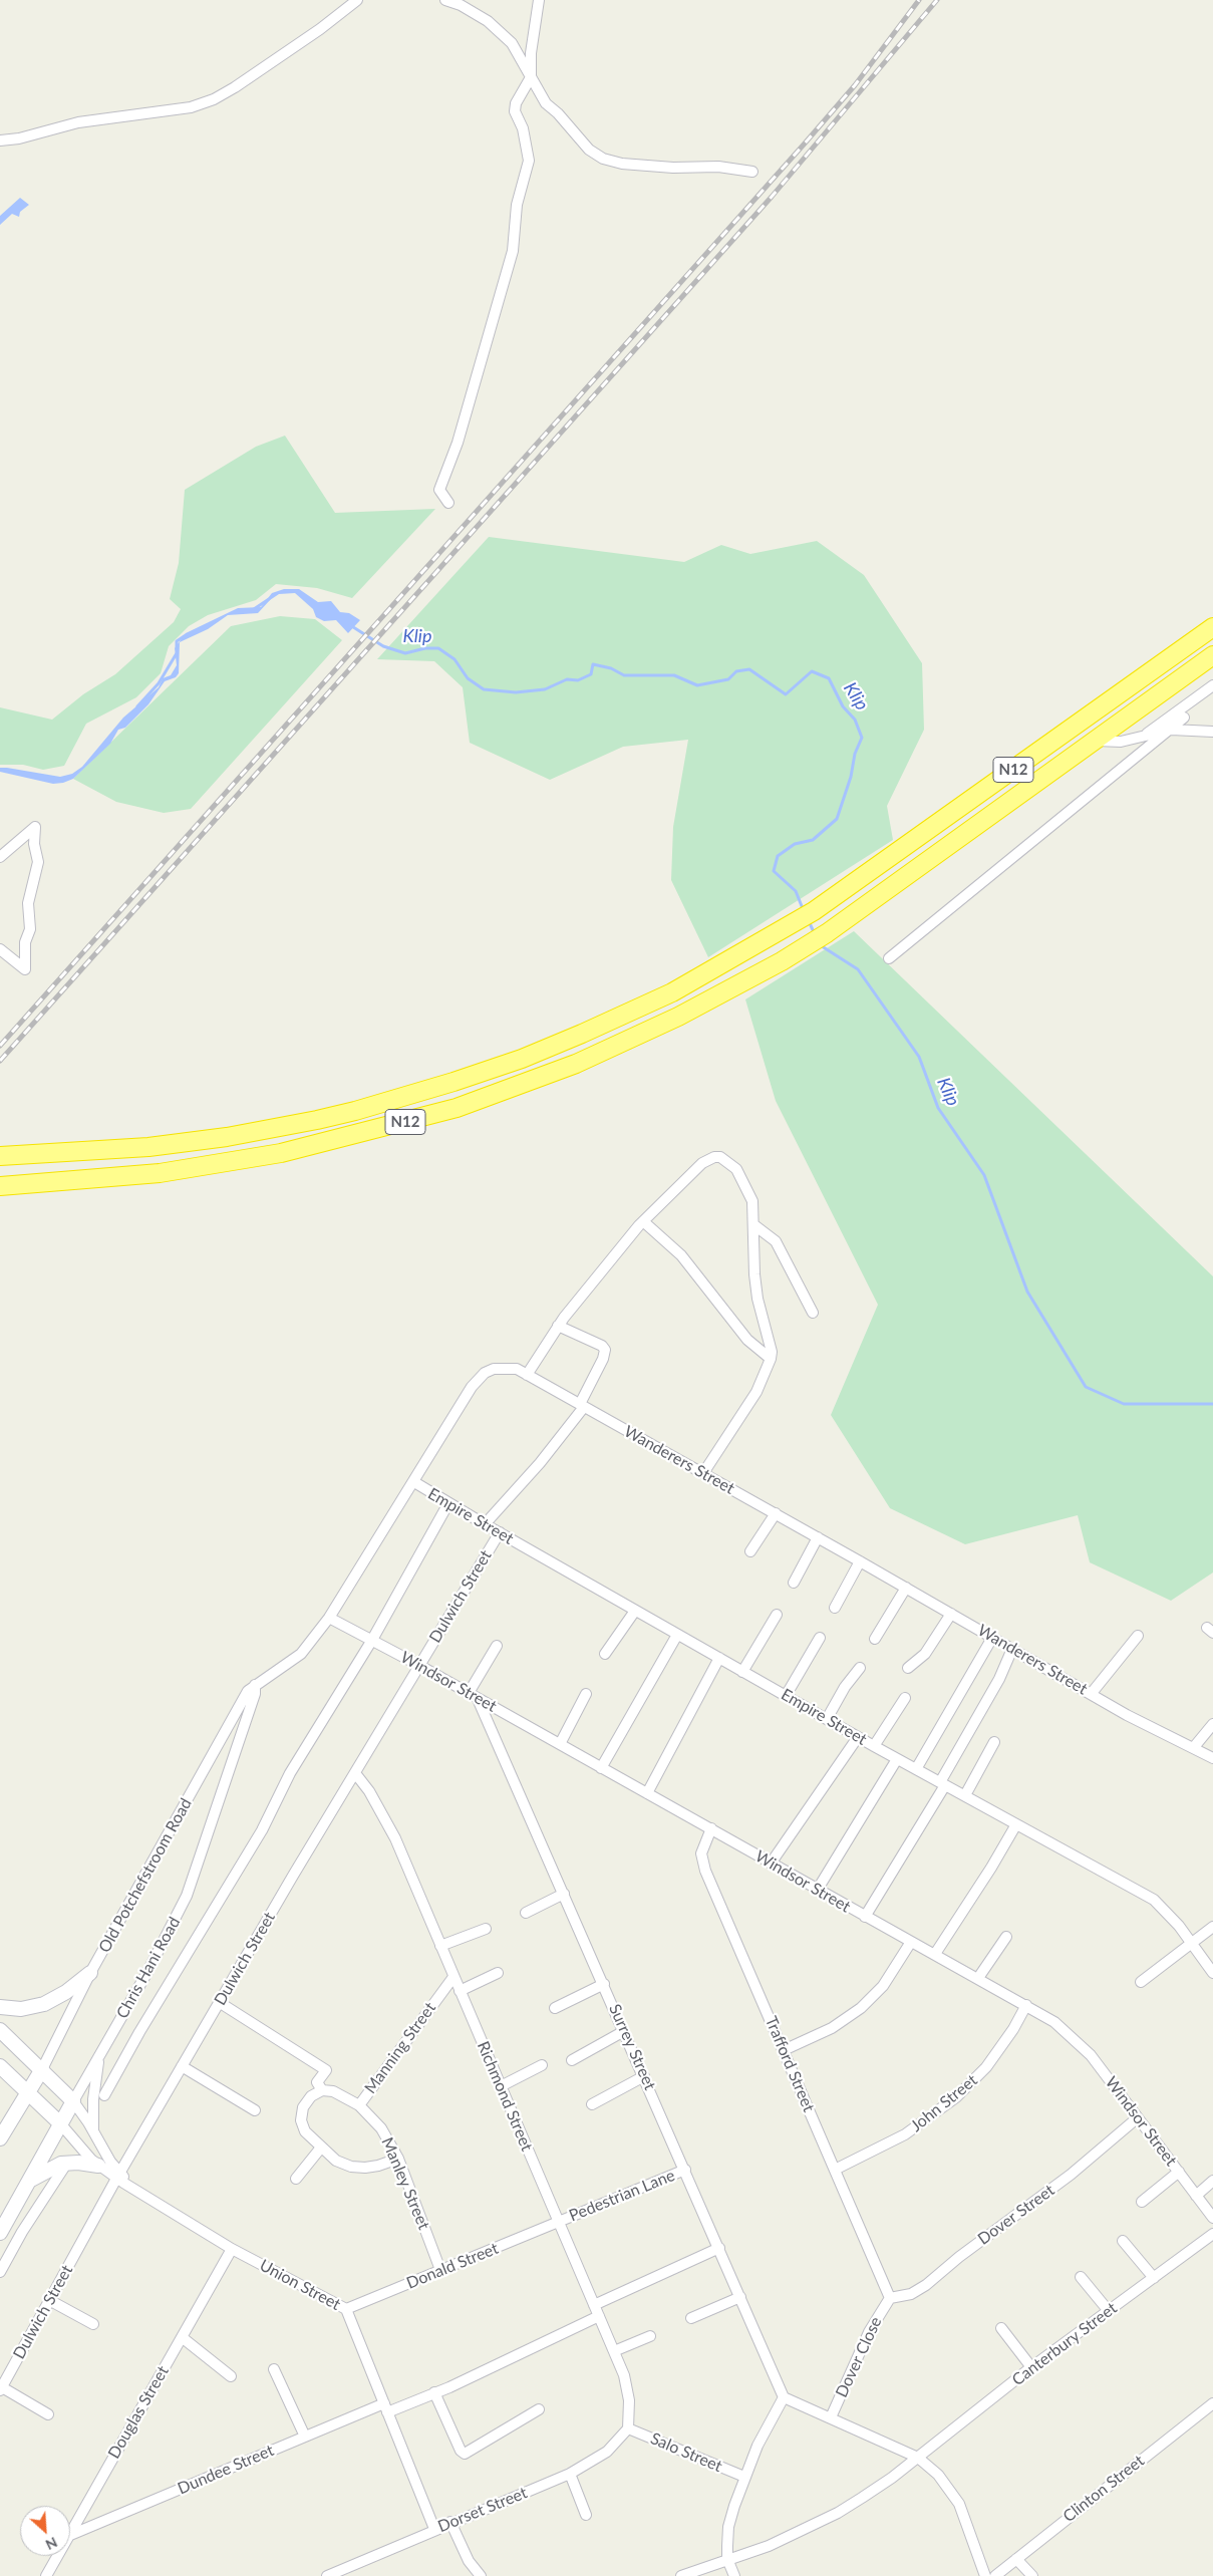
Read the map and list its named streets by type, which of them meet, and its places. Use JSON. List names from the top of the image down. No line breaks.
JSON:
{"streets":{"highway":["N12"],"main road":["Chris Hani Road"],"street":["Wanderers Street","Empire Street","Dulwich Street","Windsor Street","Old Potchefstroom Road","Surrey Street","Manning Street","Trafford Street","Richmond Street","John Street","Manley Street","Pedestrian Lane","Dover Street","Donald Street","Union Street","Canterbury Street","Dover Close","Douglas Street","Salo Street","Dundee Street","Clinton Street","Dorset Street"]},"crossings":[["Wanderers Street","Empire Street"],["Wanderers Street","Windsor Street"],["Wanderers Street","Old Potchefstroom Road"],["Wanderers Street","Chris Hani Road"],["Empire Street","Dulwich Street"],["Dulwich Street","Windsor Street"],["Dulwich Street","Richmond Street"],["Dulwich Street","Union Street"],["Windsor Street","Surrey Street"],["Windsor Street","Trafford Street"],["Windsor Street","John Street"],["Windsor Street","Dover Street"],["Old Potchefstroom Road","Chris Hani Road"],["Chris Hani Road","Union Street"],["Surrey Street","Pedestrian Lane"],["Manning Street","Richmond Street"],["Manning Street","Manley Street"],["Trafford Street","John Street"],["Trafford Street","Dover Street"],["Trafford Street","Dover Close"],["Richmond Street","Pedestrian Lane"],["Richmond Street","Donald Street"],["Richmond Street","Salo Street"],["Richmond Street","Dundee Street"],["Richmond Street","Dorset Street"],["Manley Street","Donald Street"],["Pedestrian Lane","Donald Street"],["Dover Street","Dover Close"],["Donald Street","Union Street"],["Union Street","Douglas Street"],["Union Street","Dundee Street"],["Union Street","Dorset Street"],["Salo Street","Dorset Street"]],"water":["Klip"],"north":"bottom right"}
